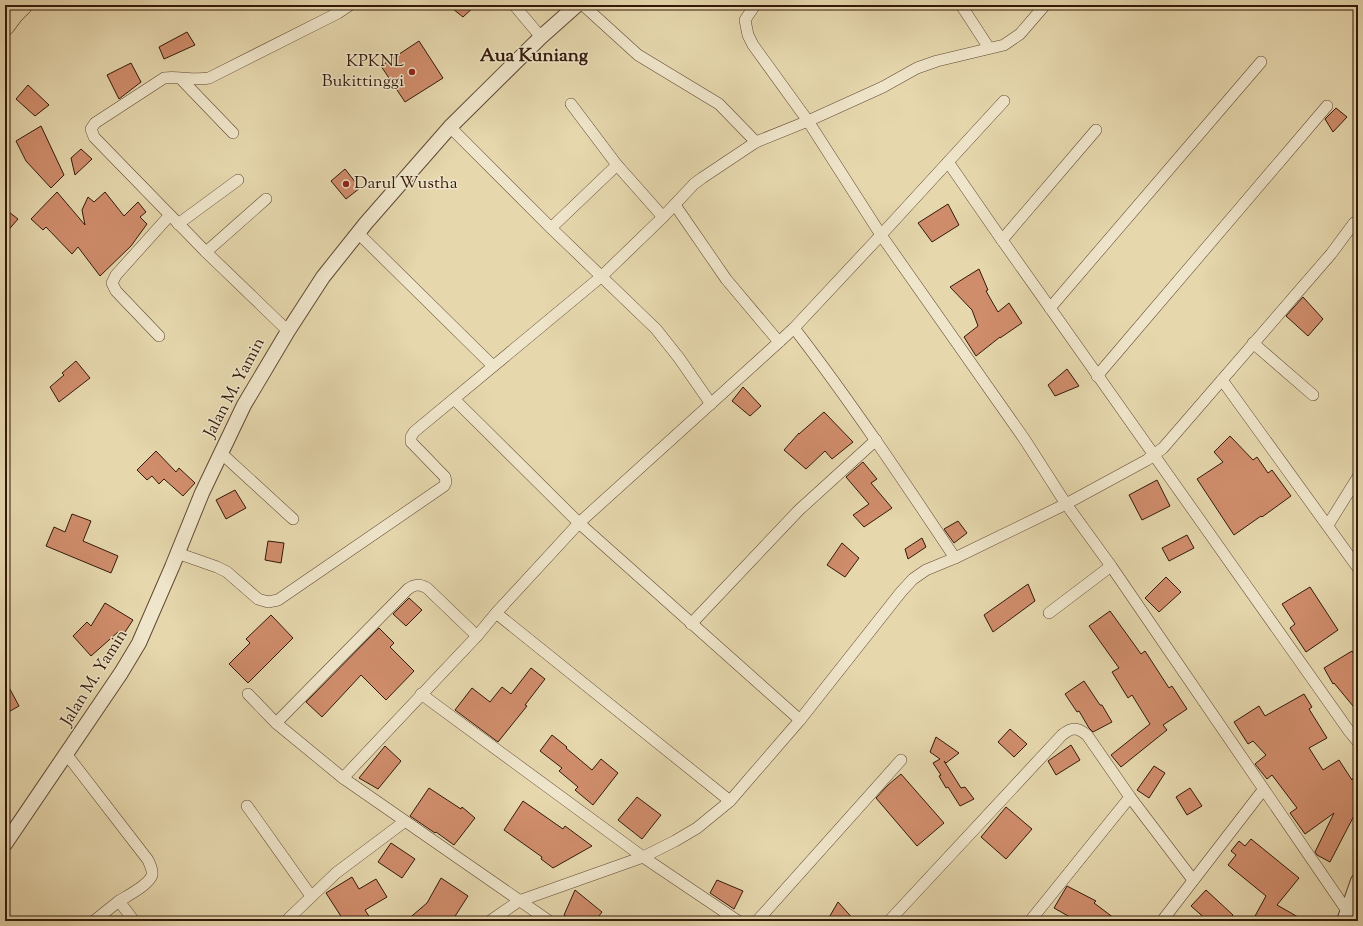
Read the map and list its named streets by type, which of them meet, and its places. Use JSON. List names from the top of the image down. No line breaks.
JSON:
{"streets":{"street":["Jalan M. Yamin"]},"districts":["Aua Kuniang"],"places":["KPKNL Bukittinggi","Darul Wustha"]}
